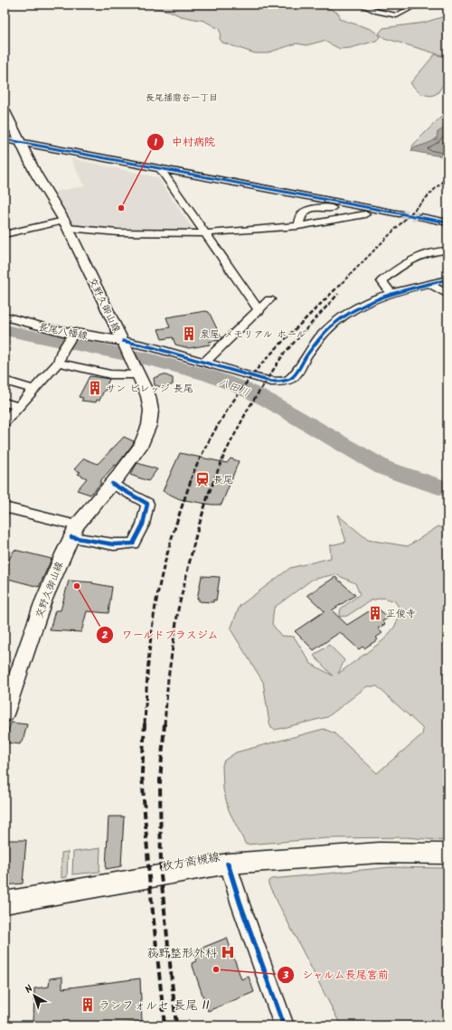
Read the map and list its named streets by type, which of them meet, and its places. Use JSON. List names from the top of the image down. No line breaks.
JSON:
{"streets":{"main road":["交野久御山線","長尾八幡線","枚方高槻線"]},"crossings":[["交野久御山線","長尾八幡線"]],"districts":["長尾播磨谷一丁目"],"water":["八田川"],"places":{"other":["中村病院","ワールドプラスジム","シャルム長尾宮前"],"building":["泉屋 メモリアル ホール","サン ビレッジ 長尾","正俊寺","ランフォルセ 長尾 II"],"station":["長尾"],"hospital":["荻野整形外科"]},"north":"top left"}
